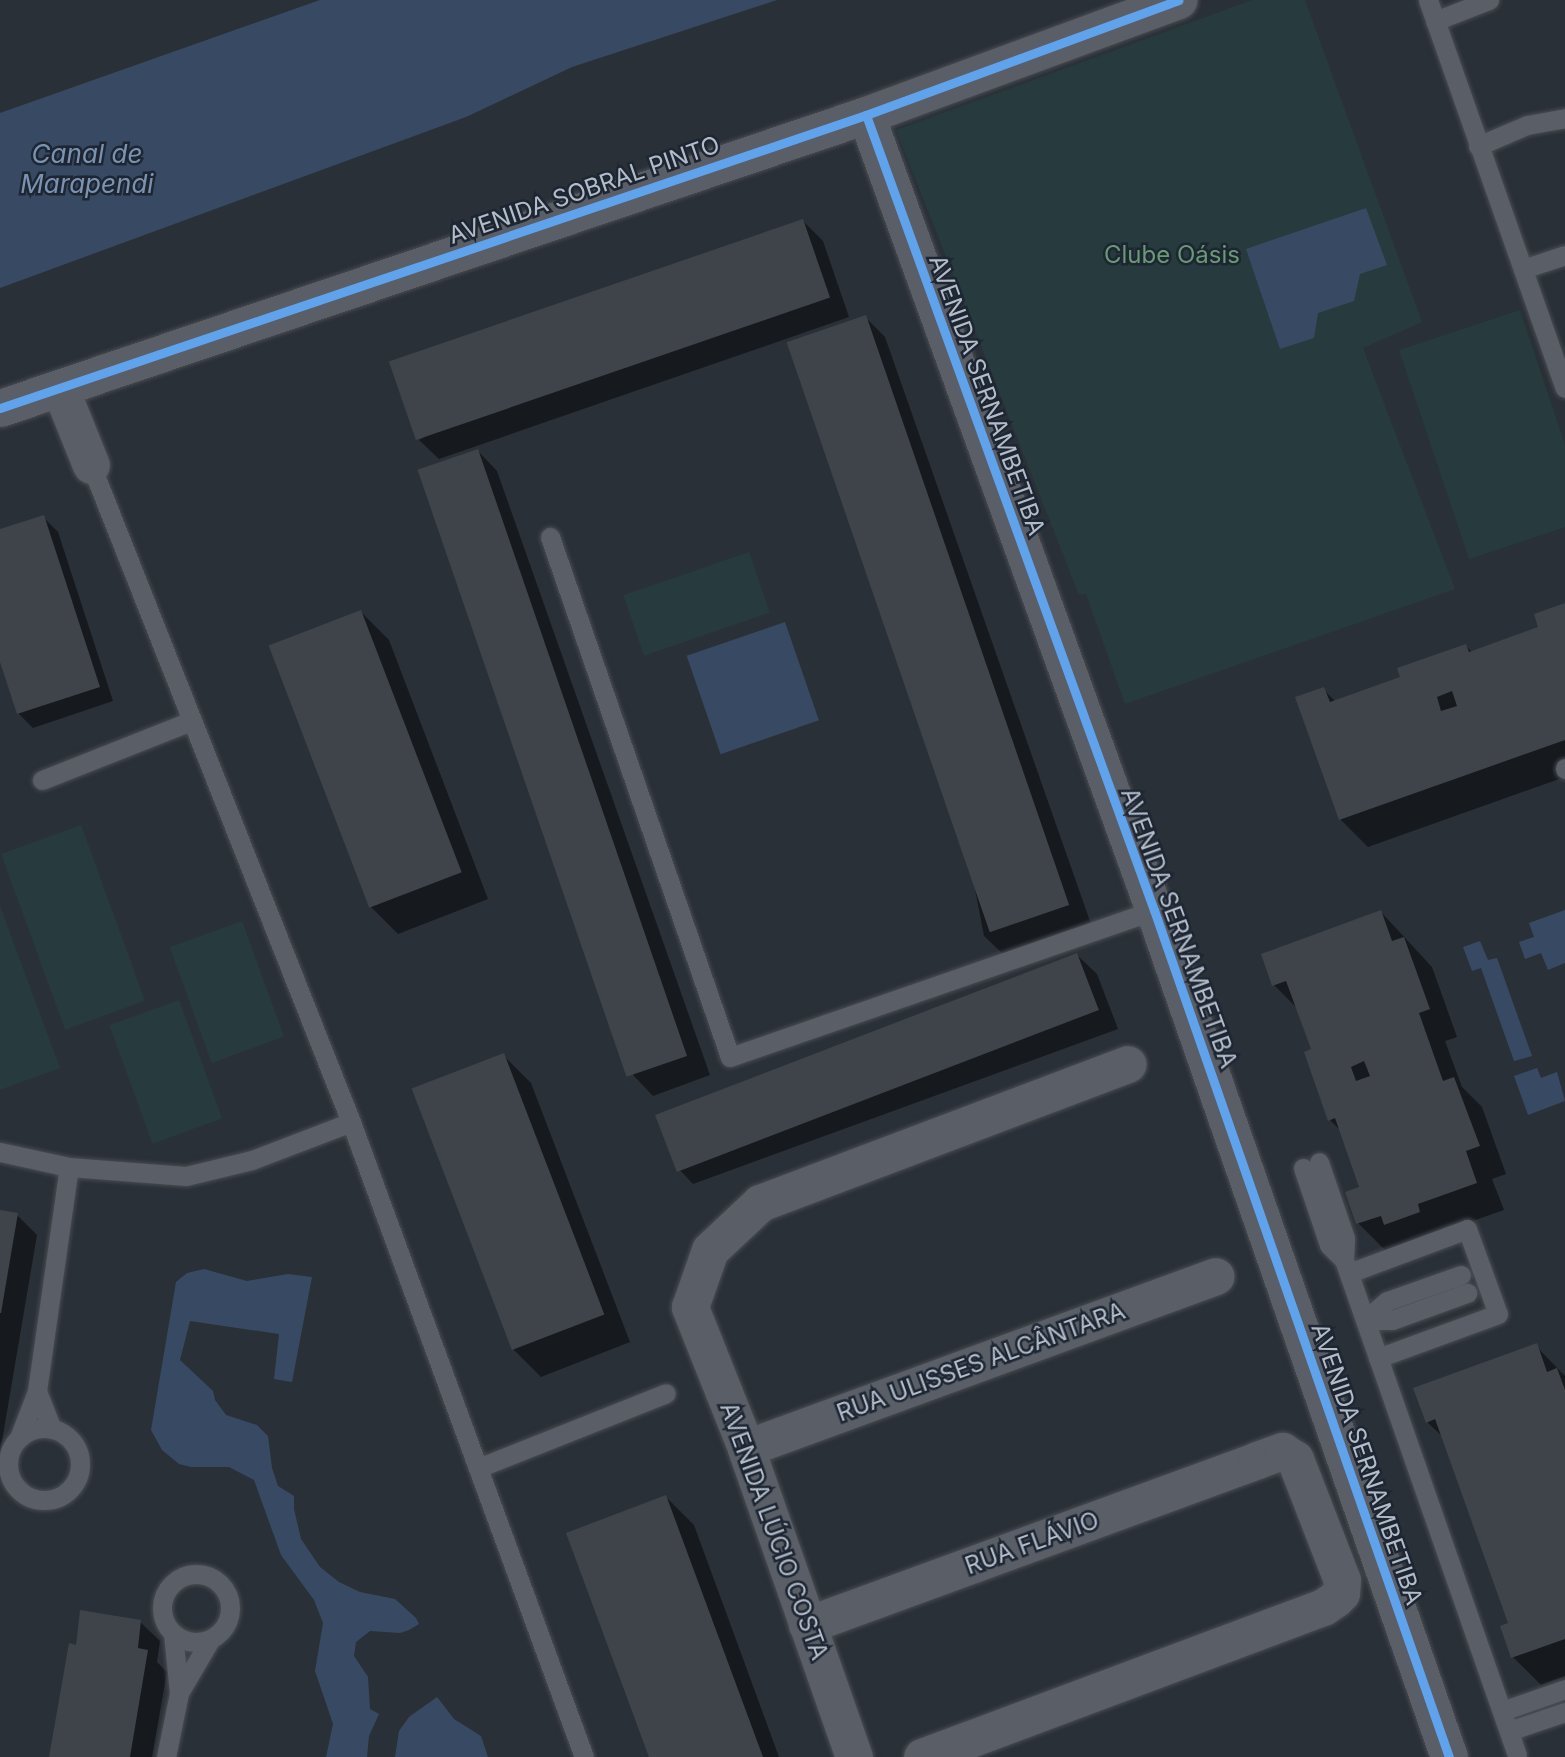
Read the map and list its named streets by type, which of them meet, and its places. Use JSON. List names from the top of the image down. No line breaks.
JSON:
{"streets":{"street":["AVENIDA SOBRAL PINTO","AVENIDA SERNAMBETIBA","RUA ULISSES ALCÂNTARA","AVENIDA LÚCIO COSTA","RUA FLÁVIO"]},"crossings":[["AVENIDA SOBRAL PINTO","AVENIDA SERNAMBETIBA"],["RUA ULISSES ALCÂNTARA","AVENIDA LÚCIO COSTA"],["AVENIDA LÚCIO COSTA","RUA FLÁVIO"]],"water":["Canal de Marapendi"],"parks":["Clube Oásis"]}
